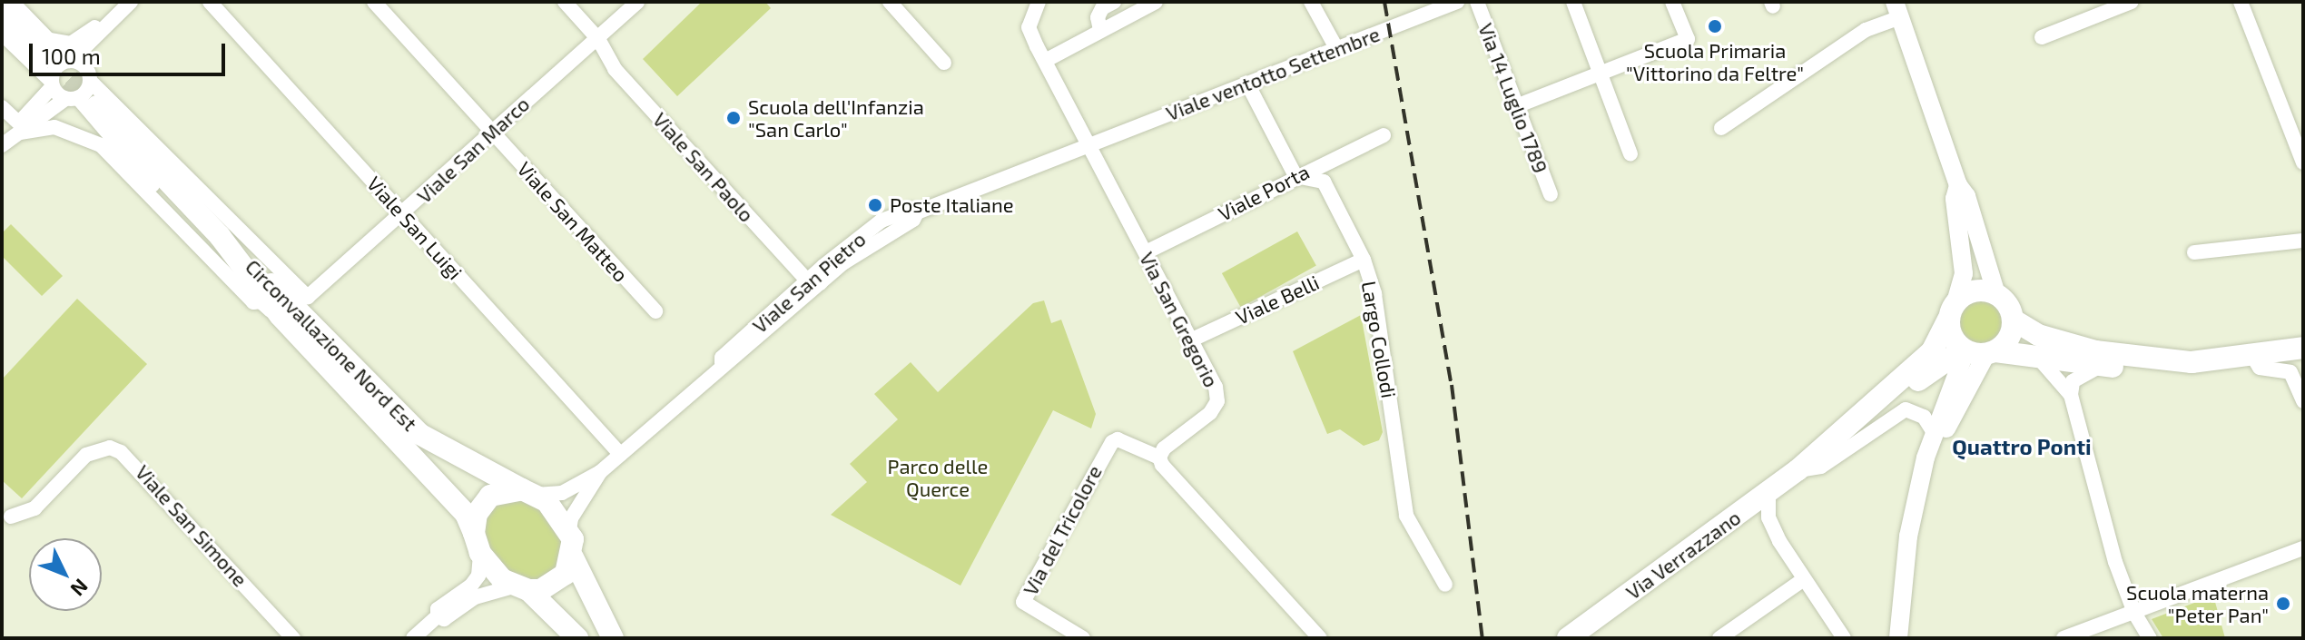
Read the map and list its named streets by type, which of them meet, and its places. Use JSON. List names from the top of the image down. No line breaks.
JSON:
{"streets":{"main road":["Circonvallazione Nord Est","Via Verrazzano"],"street":["Viale ventotto Settembre","Via 14 Luglio 1789","Viale San Marco","Viale San Paolo","Viale Porta","Viale San Matteo","Viale San Luigi","Viale San Pietro","Viale Belli","Via San Gregorio","Largo Collodi","Viale San Simone","Via del Tricolore"]},"crossings":[["Viale ventotto Settembre","Viale San Pietro"],["Viale ventotto Settembre","Via San Gregorio"],["Viale San Marco","Viale San Paolo"],["Viale San Marco","Viale San Matteo"],["Viale San Marco","Viale San Luigi"],["Viale San Marco","Circonvallazione Nord Est"],["Viale San Paolo","Viale San Pietro"],["Viale Porta","Via San Gregorio"],["Viale Porta","Largo Collodi"],["Viale San Luigi","Viale San Pietro"],["Viale Belli","Via San Gregorio"],["Viale Belli","Largo Collodi"],["Via San Gregorio","Via del Tricolore"]],"districts":["Quattro Ponti"],"parks":["Parco delle Querce"],"places":["Scuola Primaria \"Vittorino da Feltre\"","Scuola dell'Infanzia \"San Carlo\"","Poste Italiane","Scuola materna \"Peter Pan\""],"scale_bar":"100 m","north":"bottom right"}
